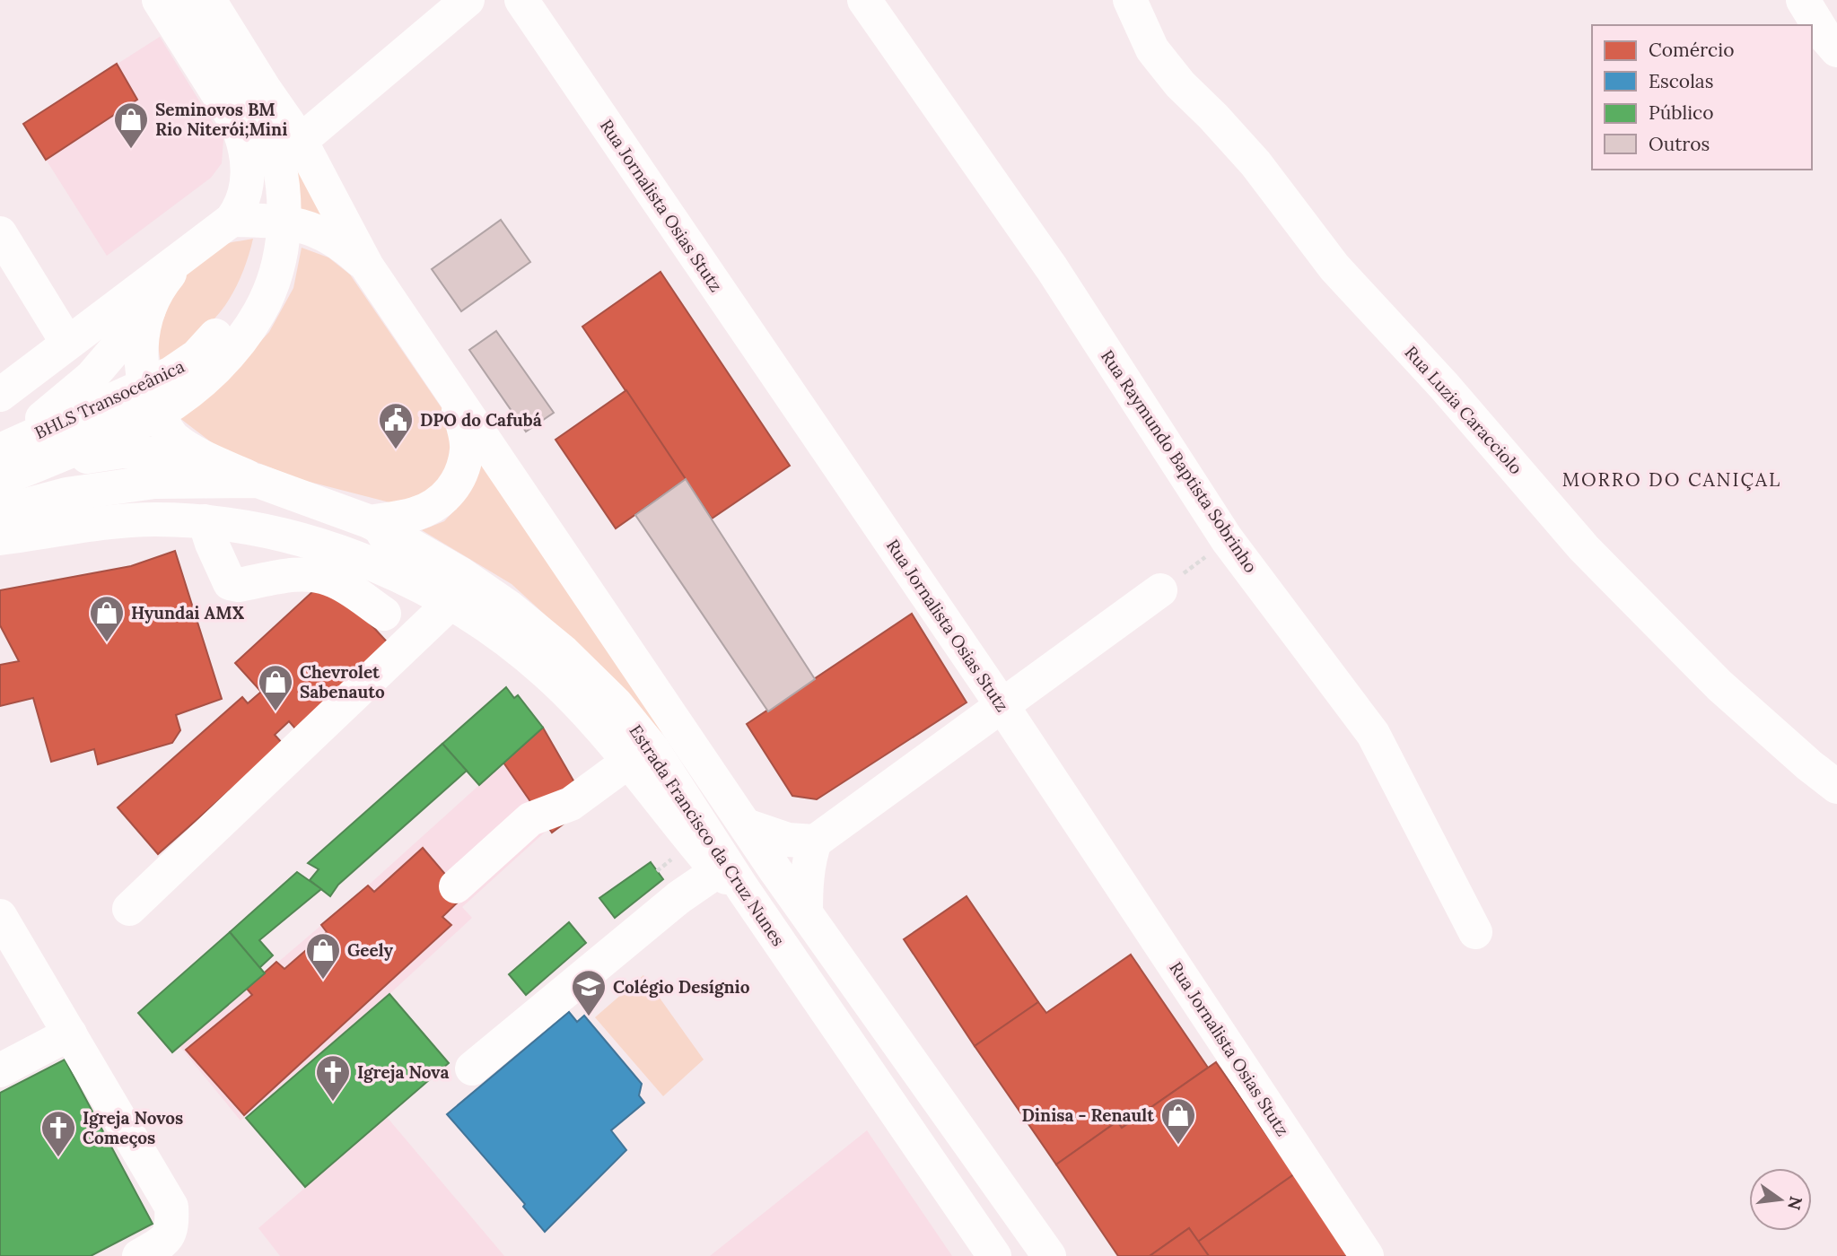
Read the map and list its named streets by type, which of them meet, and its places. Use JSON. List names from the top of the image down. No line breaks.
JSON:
{"streets":{"street":["Rua Jornalista Osias Stutz","BHLS Transoceânica","Rua Luzia Caracciolo","Rua Raymundo Baptista Sobrinho","Estrada Francisco da Cruz Nunes"]},"districts":["MORRO DO CANIÇAL"],"places":{"shop":["Seminovos BM Rio Niterói;Mini","Hyundai AMX","Chevrolet Sabenauto","Geely","Dinisa - Renault"],"public building":["DPO do Cafubá"],"school or university":["Colégio Desígnio"],"church":["Igreja Nova","Igreja Novos Começos"]},"legend":["Comércio","Escolas","Público","Outros"],"north":"right"}
